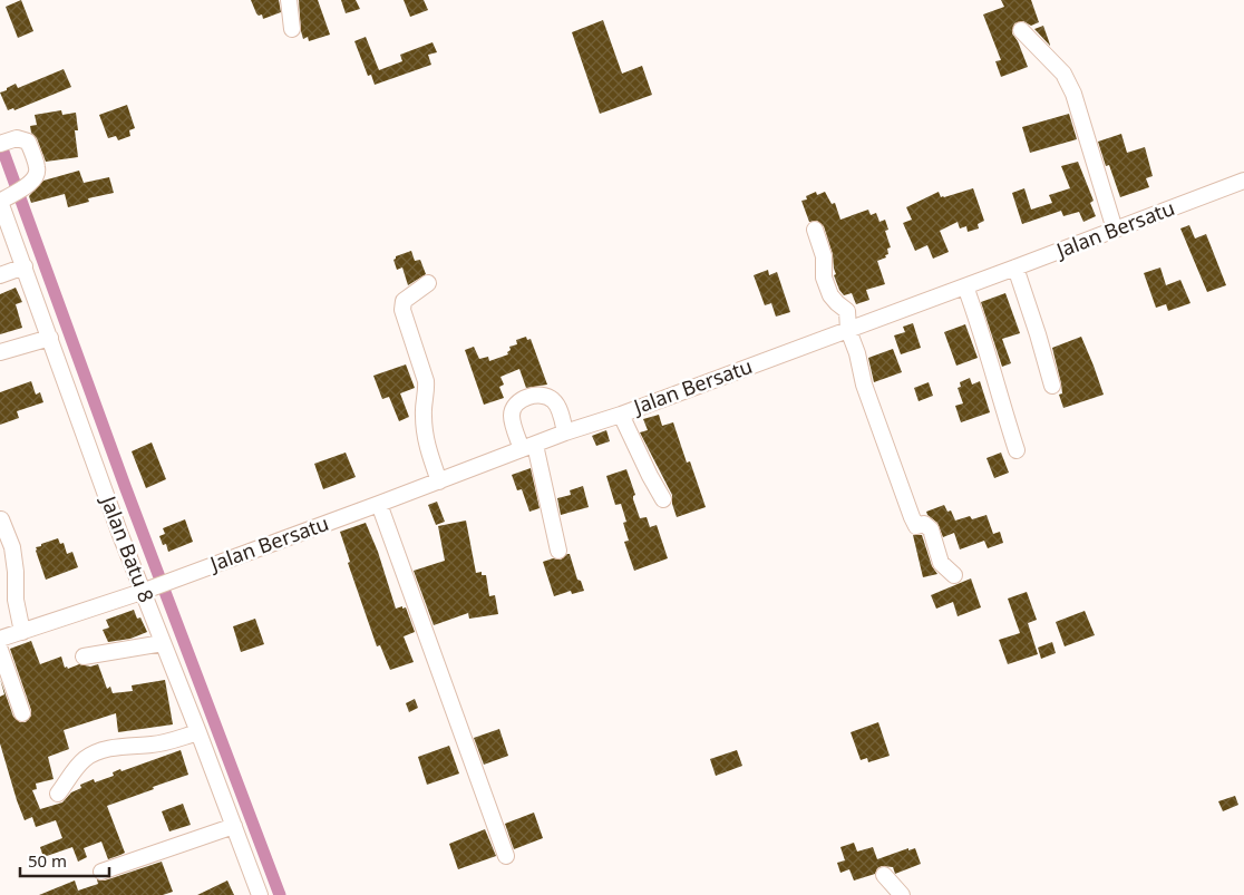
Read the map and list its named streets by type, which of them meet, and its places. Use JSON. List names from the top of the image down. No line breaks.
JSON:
{"streets":{"street":["Jalan Bersatu","Jalan Batu 8"]},"crossings":[["Jalan Bersatu","Jalan Batu 8"]],"scale_bar":"50 m"}
